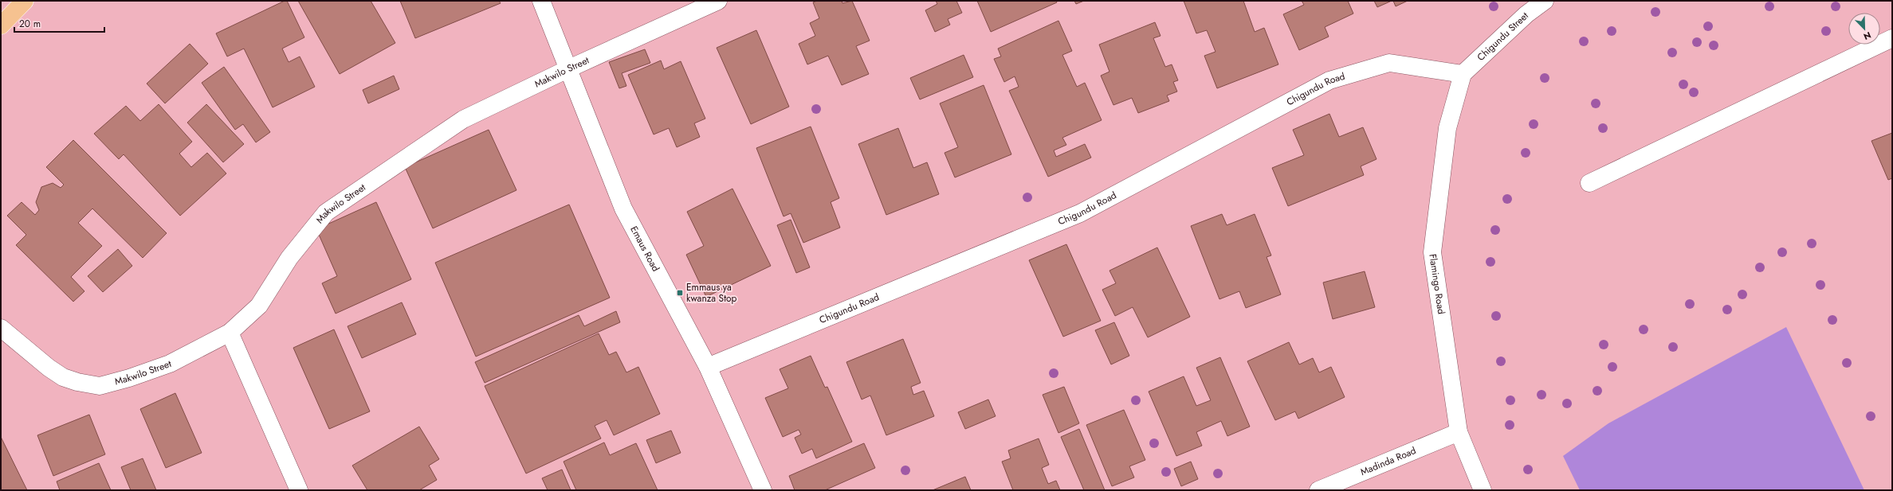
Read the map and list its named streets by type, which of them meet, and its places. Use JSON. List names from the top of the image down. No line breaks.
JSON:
{"streets":{"street":["Chigundu Street","Makwilo Street","Chigundu Road","Emaus Road","Flamingo Road","Madinda Road"]},"crossings":[["Chigundu Street","Chigundu Road"],["Chigundu Street","Flamingo Road"],["Makwilo Street","Emaus Road"],["Chigundu Road","Emaus Road"],["Chigundu Road","Flamingo Road"],["Flamingo Road","Madinda Road"]],"places":{"transit":["Emmaus ya kwanza Stop"]},"scale_bar":"20 m","north":"bottom right"}
